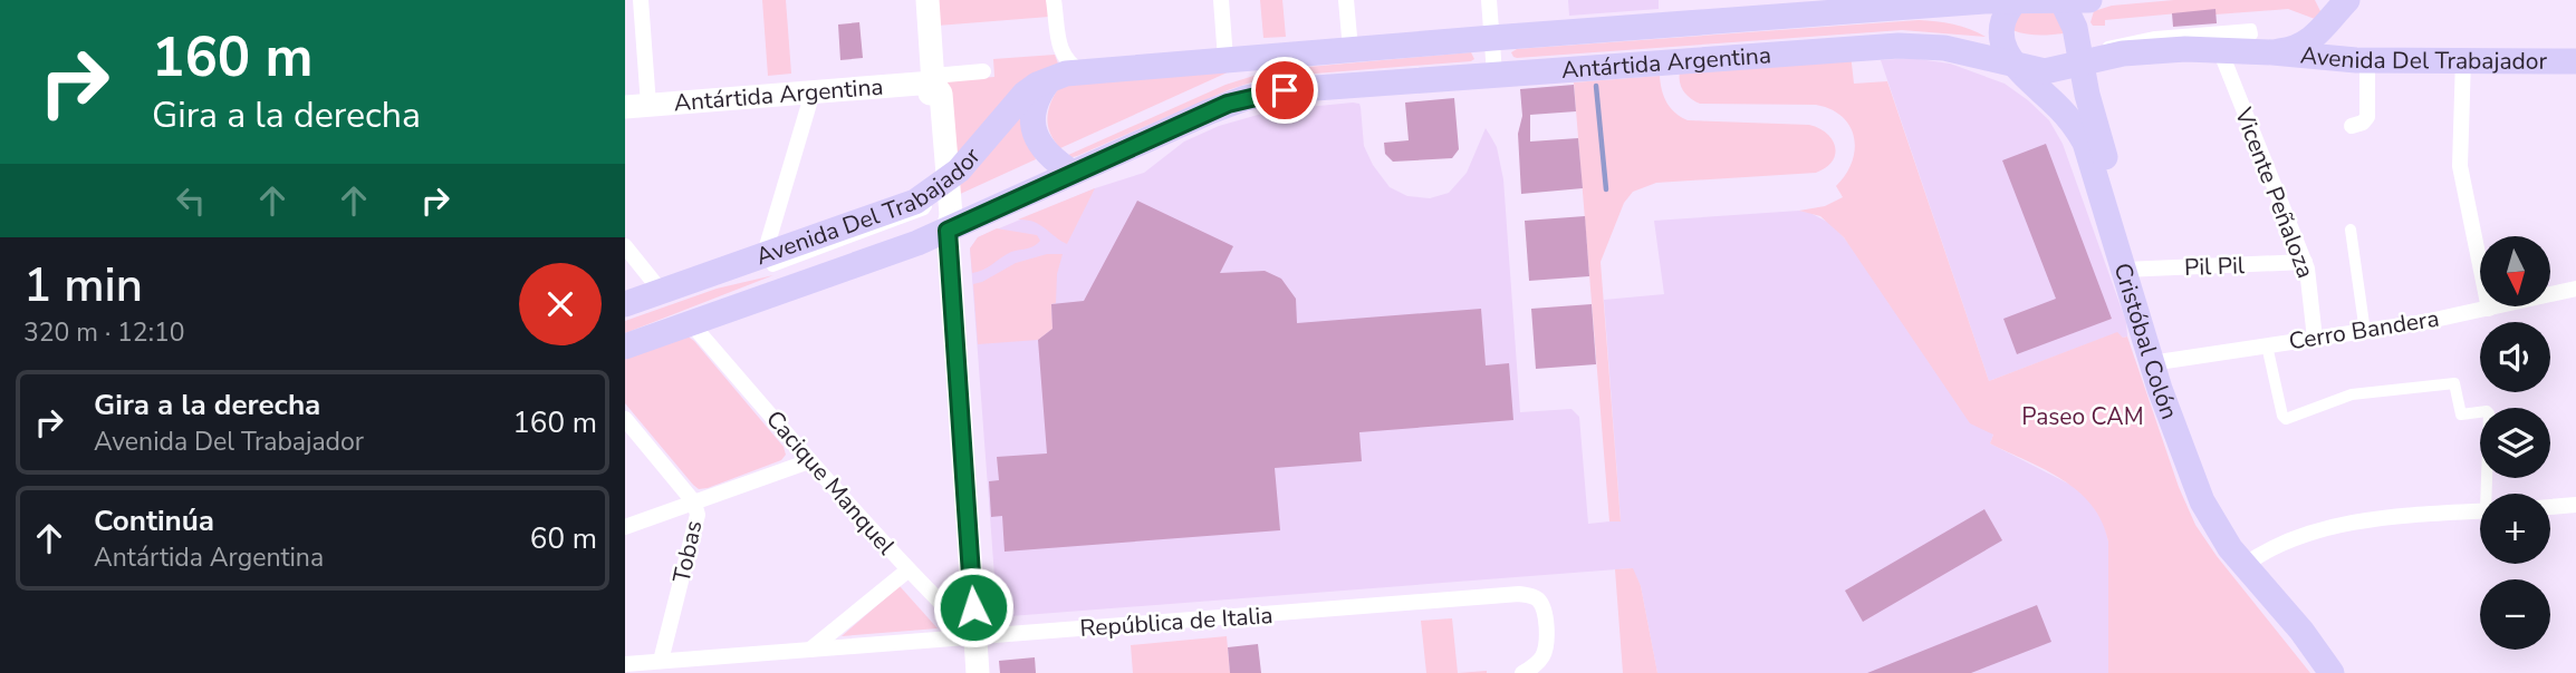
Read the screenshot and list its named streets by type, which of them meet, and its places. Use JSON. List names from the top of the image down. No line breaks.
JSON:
{"streets":{"main road":["Avenida Del Trabajador","Antártida Argentina","Cristóbal Colón"],"street":["Vicente Peñaloza","Pil Pil","Cerro Bandera","Cacique Manquel","Tobas","República de Italia"]},"crossings":[["Avenida Del Trabajador","Antártida Argentina"],["Avenida Del Trabajador","Cacique Manquel"],["Antártida Argentina","Cristóbal Colón"],["Vicente Peñaloza","Pil Pil"],["Vicente Peñaloza","Cerro Bandera"],["Pil Pil","Cristóbal Colón"],["Cerro Bandera","Cristóbal Colón"],["Cacique Manquel","República de Italia"],["Tobas","República de Italia"]],"parks":["Paseo CAM"],"north":"bottom","page":{"turn":["160 m","Gira a la derecha"],"map_buttons":["+","−"],"heading":["1 min","320 m · 12:10"],"list":[{"name":"Gira a la derecha","note":"Avenida Del Trabajador","value":"160 m"},{"name":"Continúa","note":"Antártida Argentina","value":"60 m"}]}}
